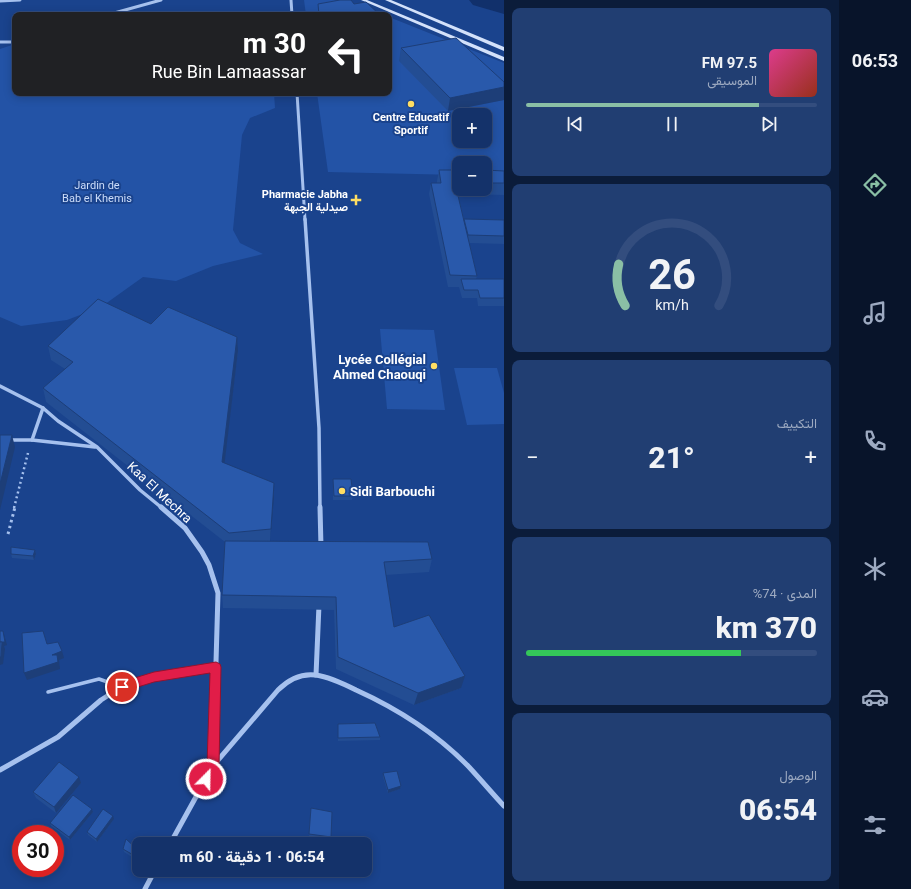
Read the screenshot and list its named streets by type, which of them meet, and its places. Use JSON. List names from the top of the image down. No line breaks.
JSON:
{"streets":{"street":["Kaa El Mechra"]},"parks":["Jardin de Bab el Khemis"],"places":{"other":["Centre Educatif Sportif","Lycée Collégial Ahmed Chaouqi","Sidi Barbouchi"],"health":["Pharmacie Jabha صيدلية الجبهة"]},"page":{"tabs":"06:53","turn":["30 m","Rue Bin Lamaassar"],"song":["97.5 FM","الموسيقى"],"map_buttons":["+","−"],"tile":["التكييف",["المدى · 74%","370 km"],["الوصول","06:54"]],"heat":["−","21°","+"],"limit":"30","trip":"06:54 · 1 دقيقة · 60 m","gauge":["26","km/h"]}}
